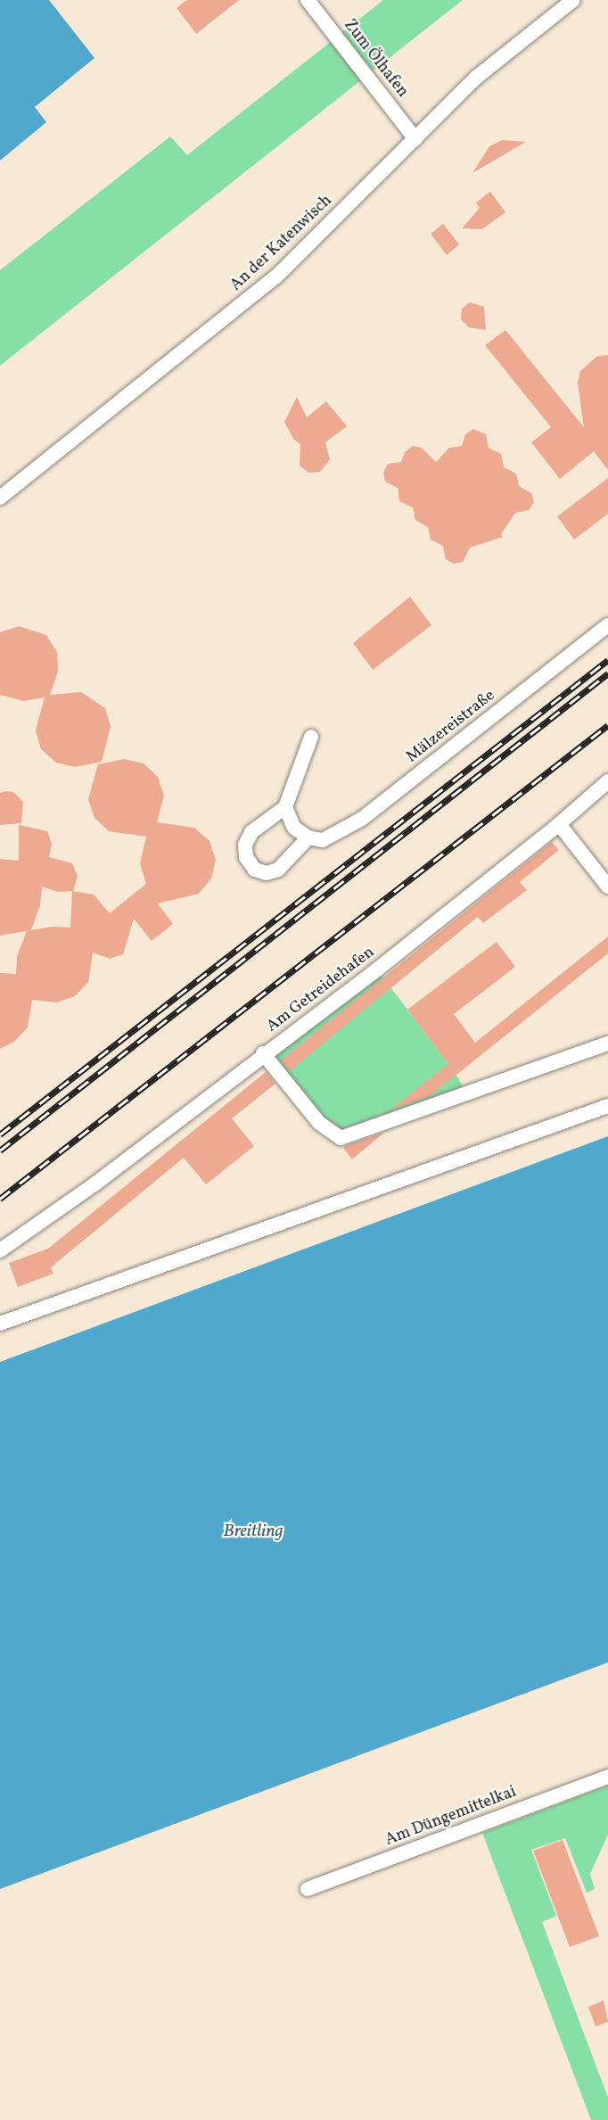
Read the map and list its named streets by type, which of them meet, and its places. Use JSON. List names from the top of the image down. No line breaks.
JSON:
{"streets":{"street":["Zum Ölhafen","An der Katenwisch","Mälzereistraße","Am Getreidehafen","Am Düngemittelkai"]},"crossings":[["Zum Ölhafen","An der Katenwisch"]],"water":["Breitling"]}
